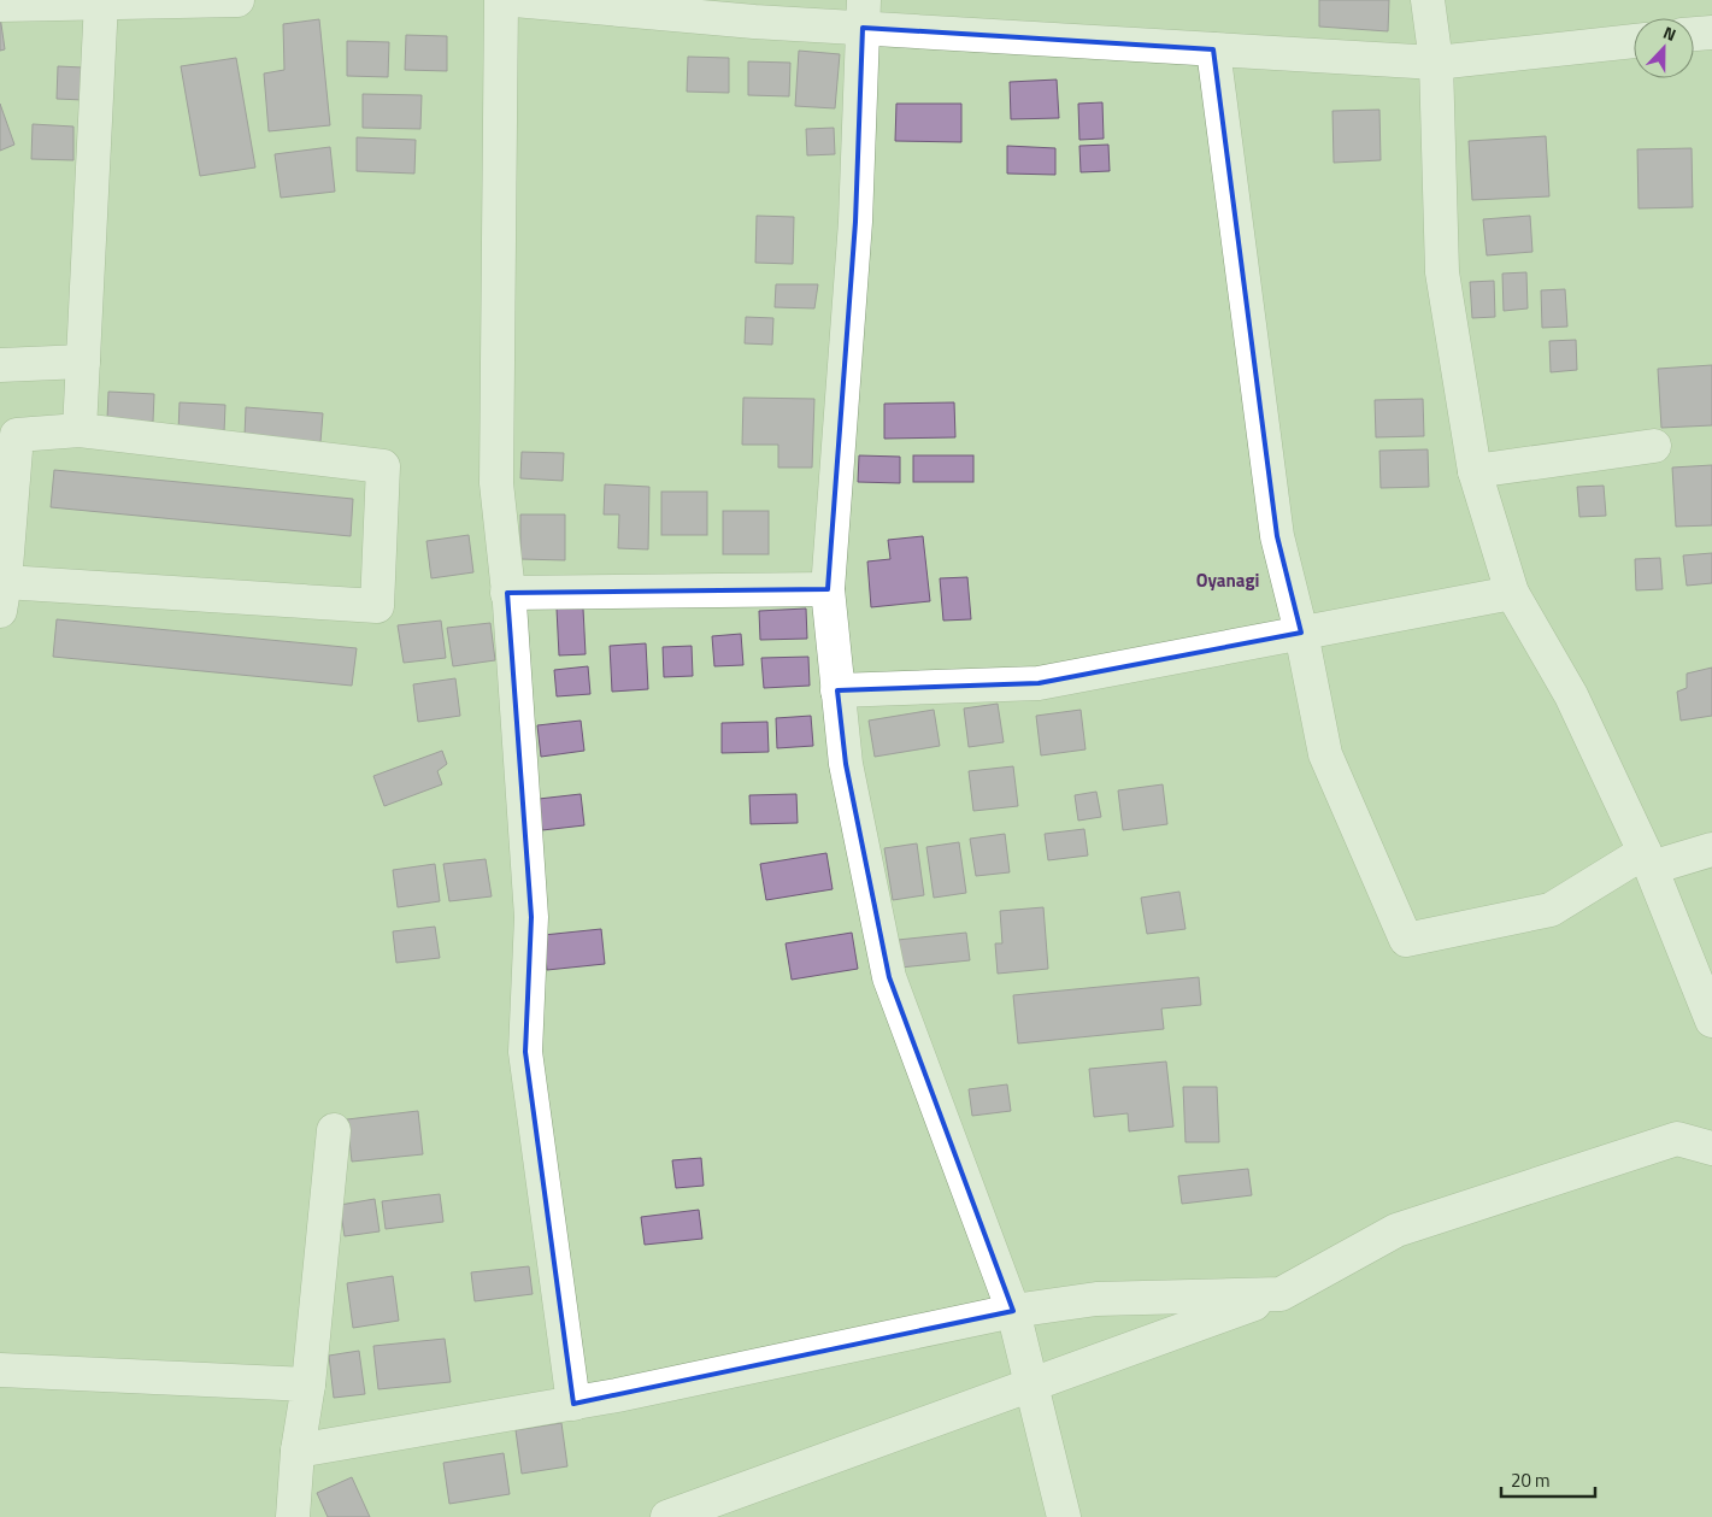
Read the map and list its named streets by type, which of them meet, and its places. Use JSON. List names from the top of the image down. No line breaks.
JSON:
{"districts":["Oyanagi"],"scale_bar":"20 m","north":"top"}
